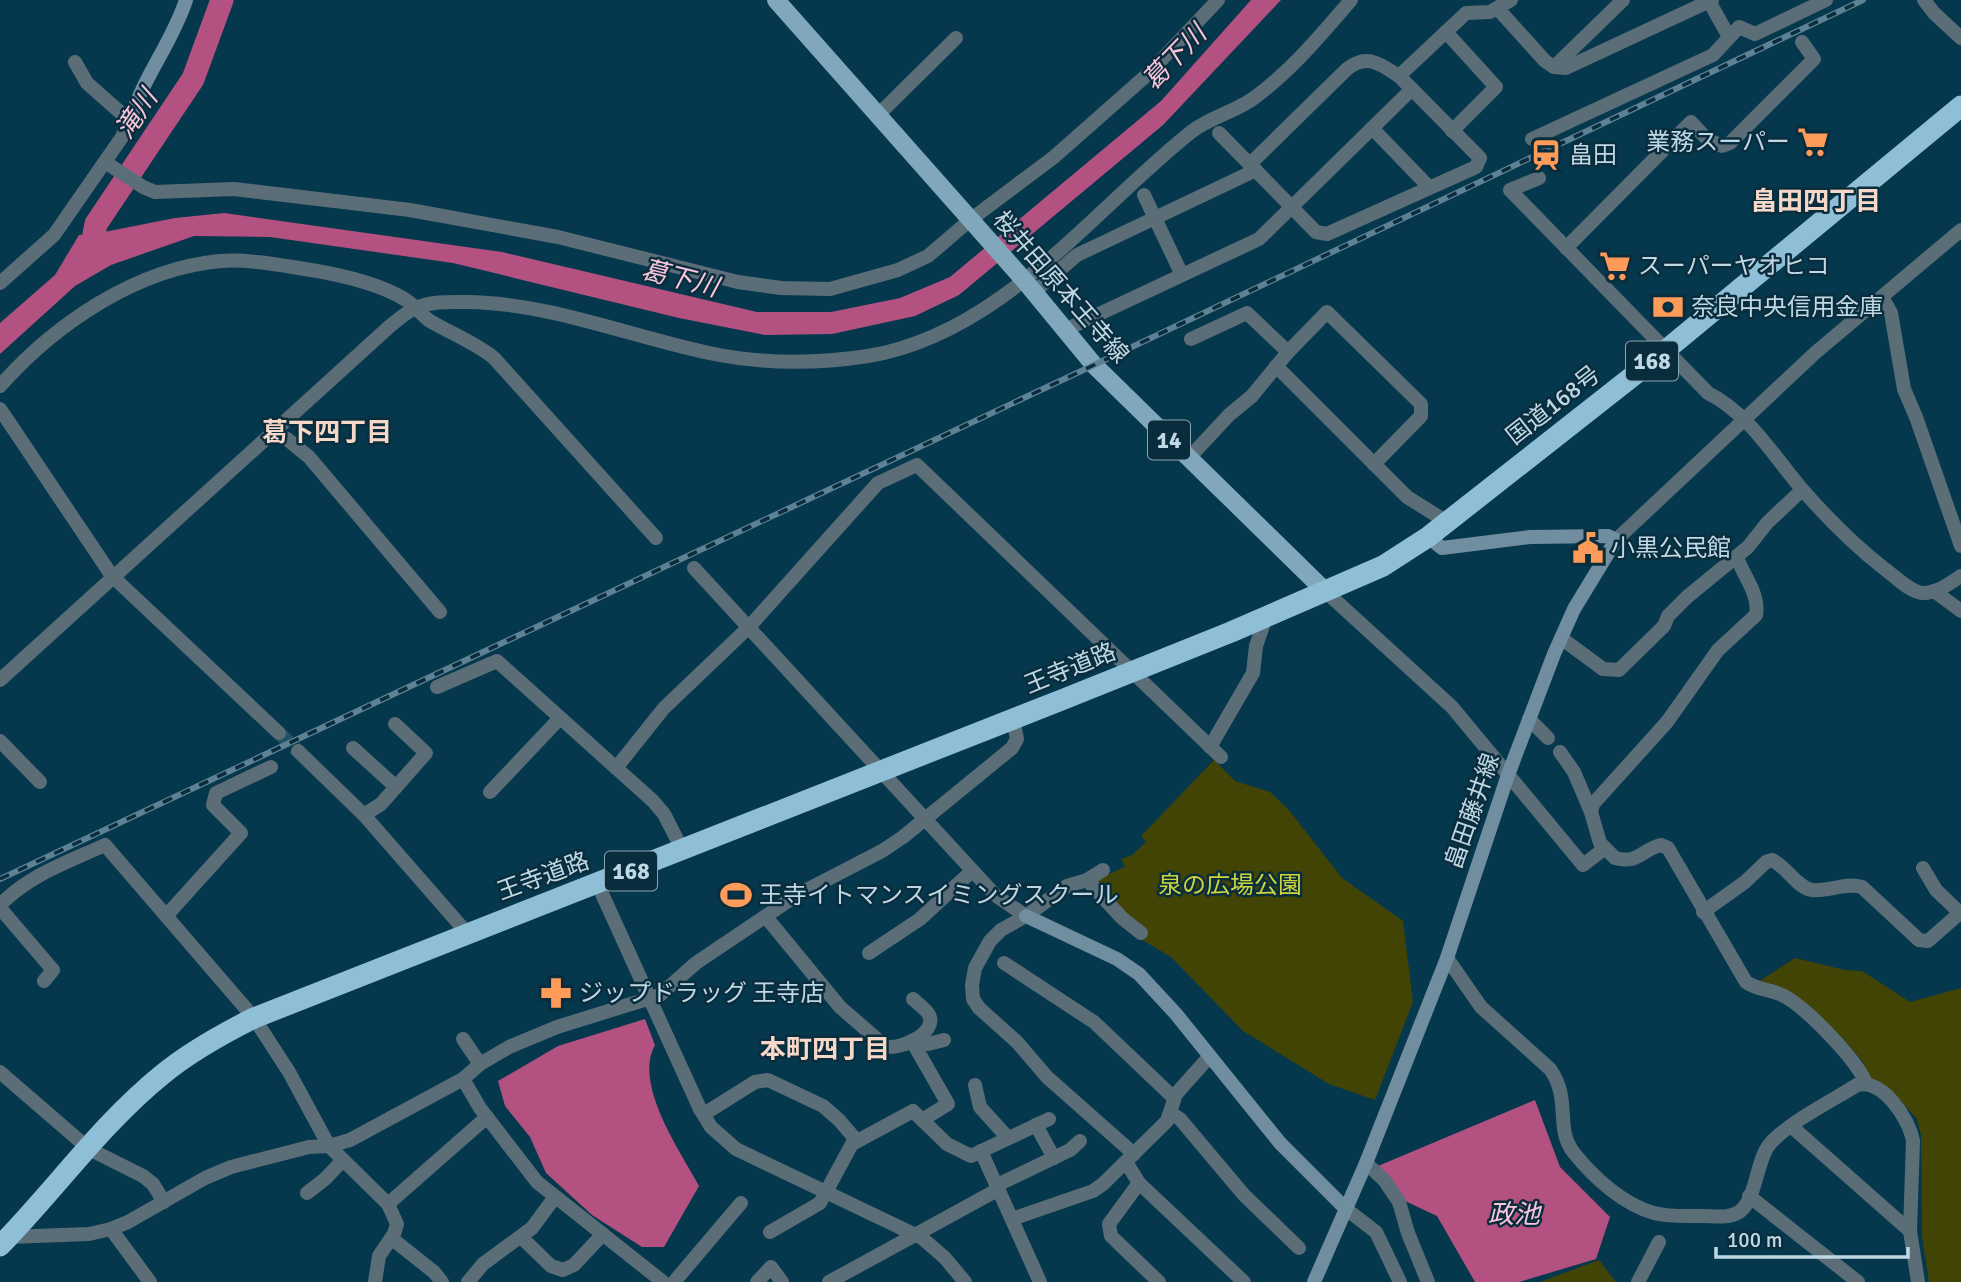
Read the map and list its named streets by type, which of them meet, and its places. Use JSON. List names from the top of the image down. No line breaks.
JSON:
{"streets":{"highway":["168","国道168号","王寺道路"],"main road":["桜井田原本王寺線","14","畠田藤井線"]},"crossings":[["桜井田原本王寺線","国道168号"],["桜井田原本王寺線","王寺道路"],["国道168号","王寺道路"]],"districts":["畠田四丁目","葛下四丁目","本町四丁目"],"water":["葛下川","滝川","政池"],"parks":["泉の広場公園"],"places":{"supermarket":["業務スーパー","スーパーヤオヒコ"],"station":["畠田"],"bank":["奈良中央信用金庫"],"public building":["小黒公民館"],"sports":["王寺イトマンスイミングスクール"],"pharmacy":["ジップドラッグ 王寺店"]},"scale_bar":"100 m"}
